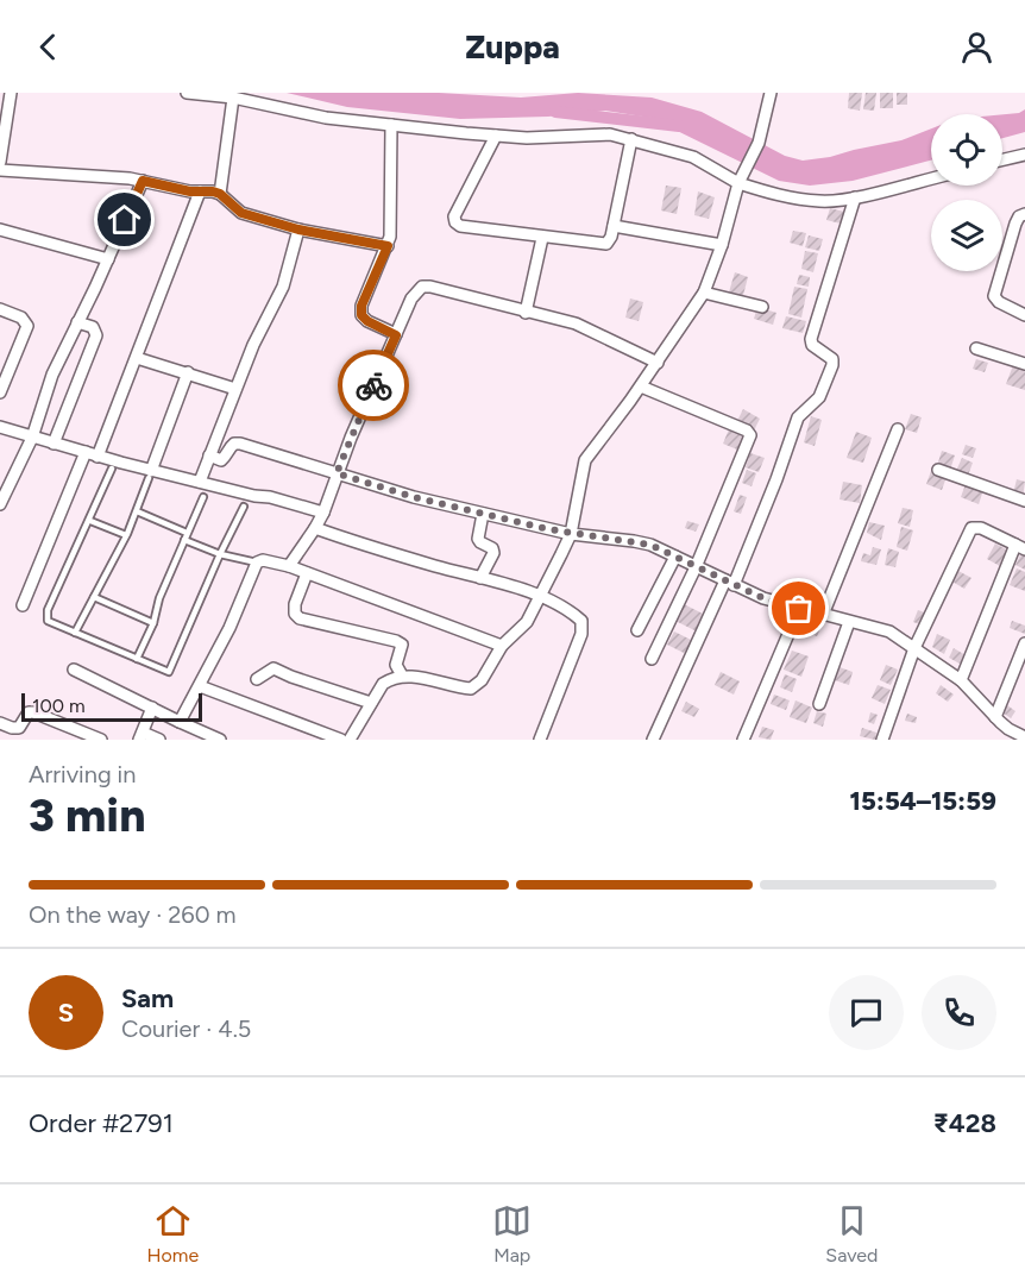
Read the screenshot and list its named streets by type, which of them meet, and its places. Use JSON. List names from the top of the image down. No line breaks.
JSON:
{"scale_bar":"100 m","page":{"header":"Zuppa","scale":"100 m","heading":["3 min","Arriving in","15:54–15:59"],"panel":["Sam","Courier · 4.5","Order #2791","₹428"],"bar":"On the way · 260 m","round":"S","tabs":["Home","Map","Saved"]}}
